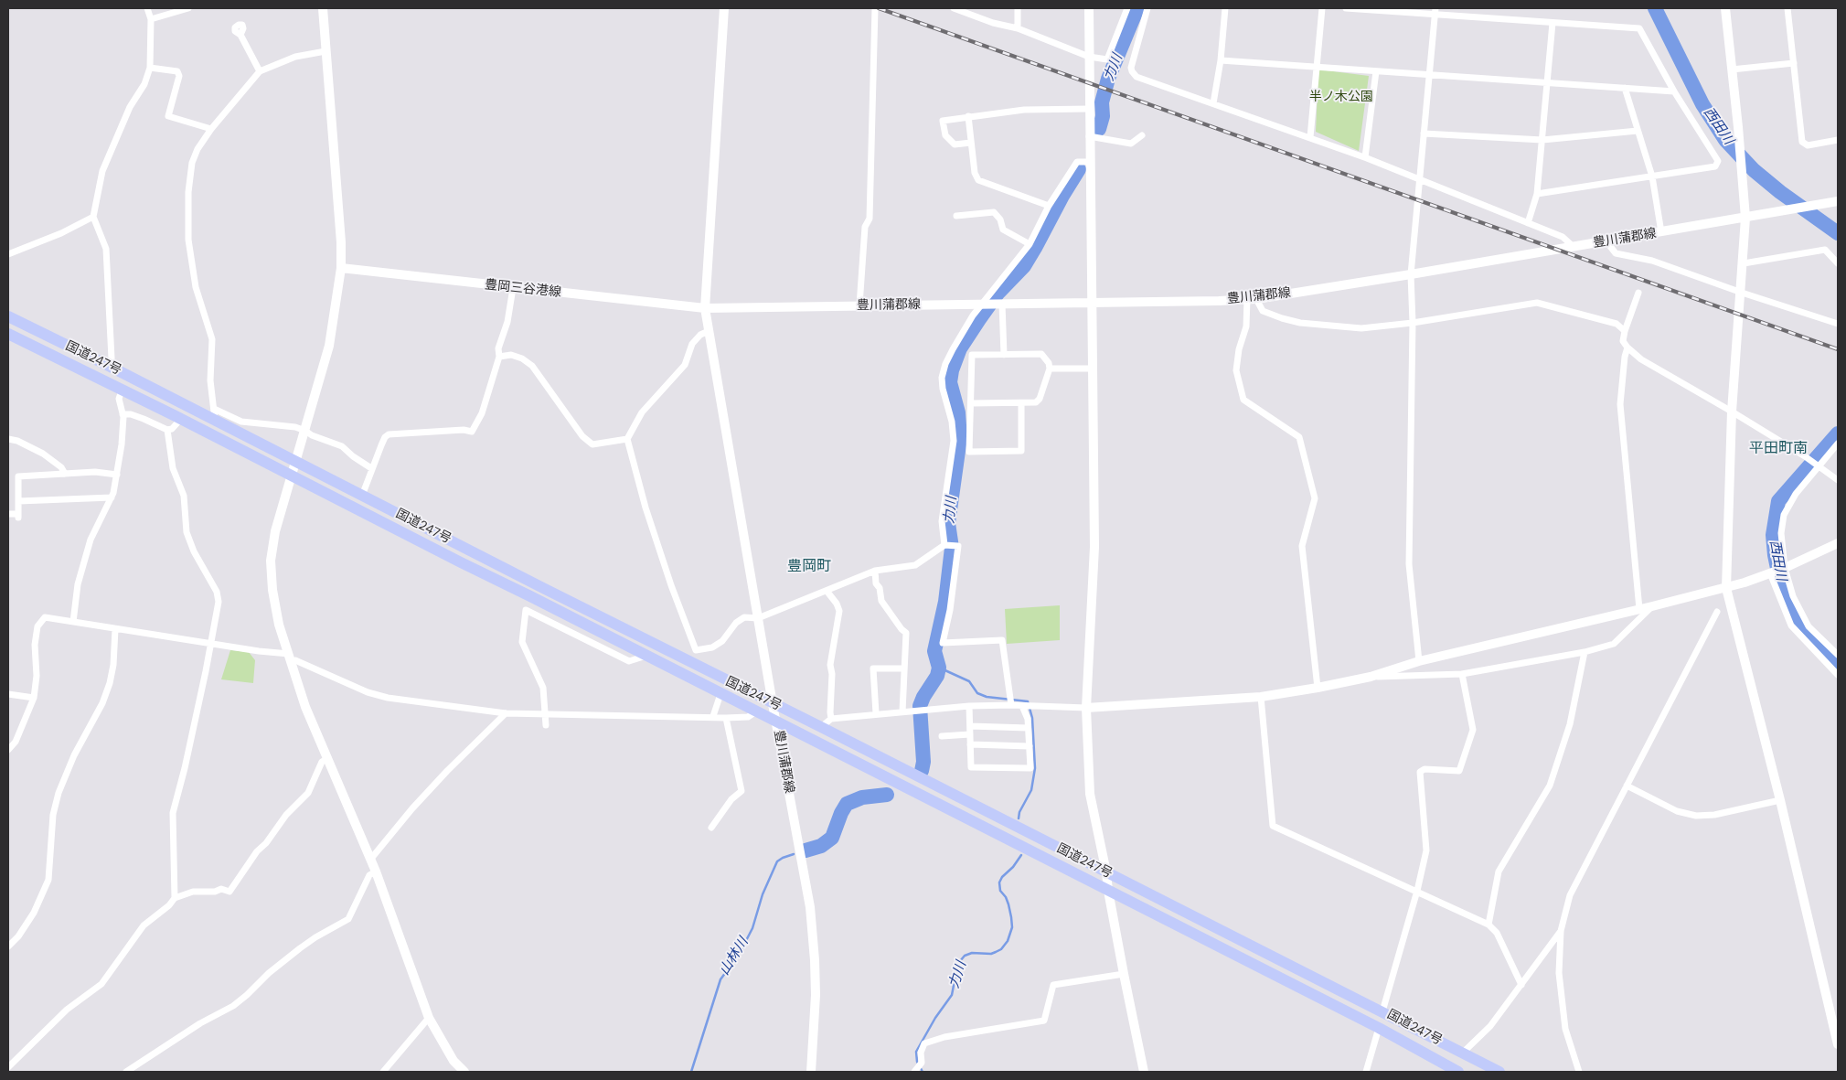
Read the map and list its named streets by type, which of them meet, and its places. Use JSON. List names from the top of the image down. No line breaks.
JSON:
{"streets":{"highway":["国道247号"],"street":["豊川蒲郡線","豊岡三谷港線"]},"crossings":[["豊川蒲郡線","豊岡三谷港線"],["豊川蒲郡線","国道247号"]],"districts":["平田町南","豊岡町"],"water":["力川","西田川","山林川"],"parks":["半ノ木公園"]}
